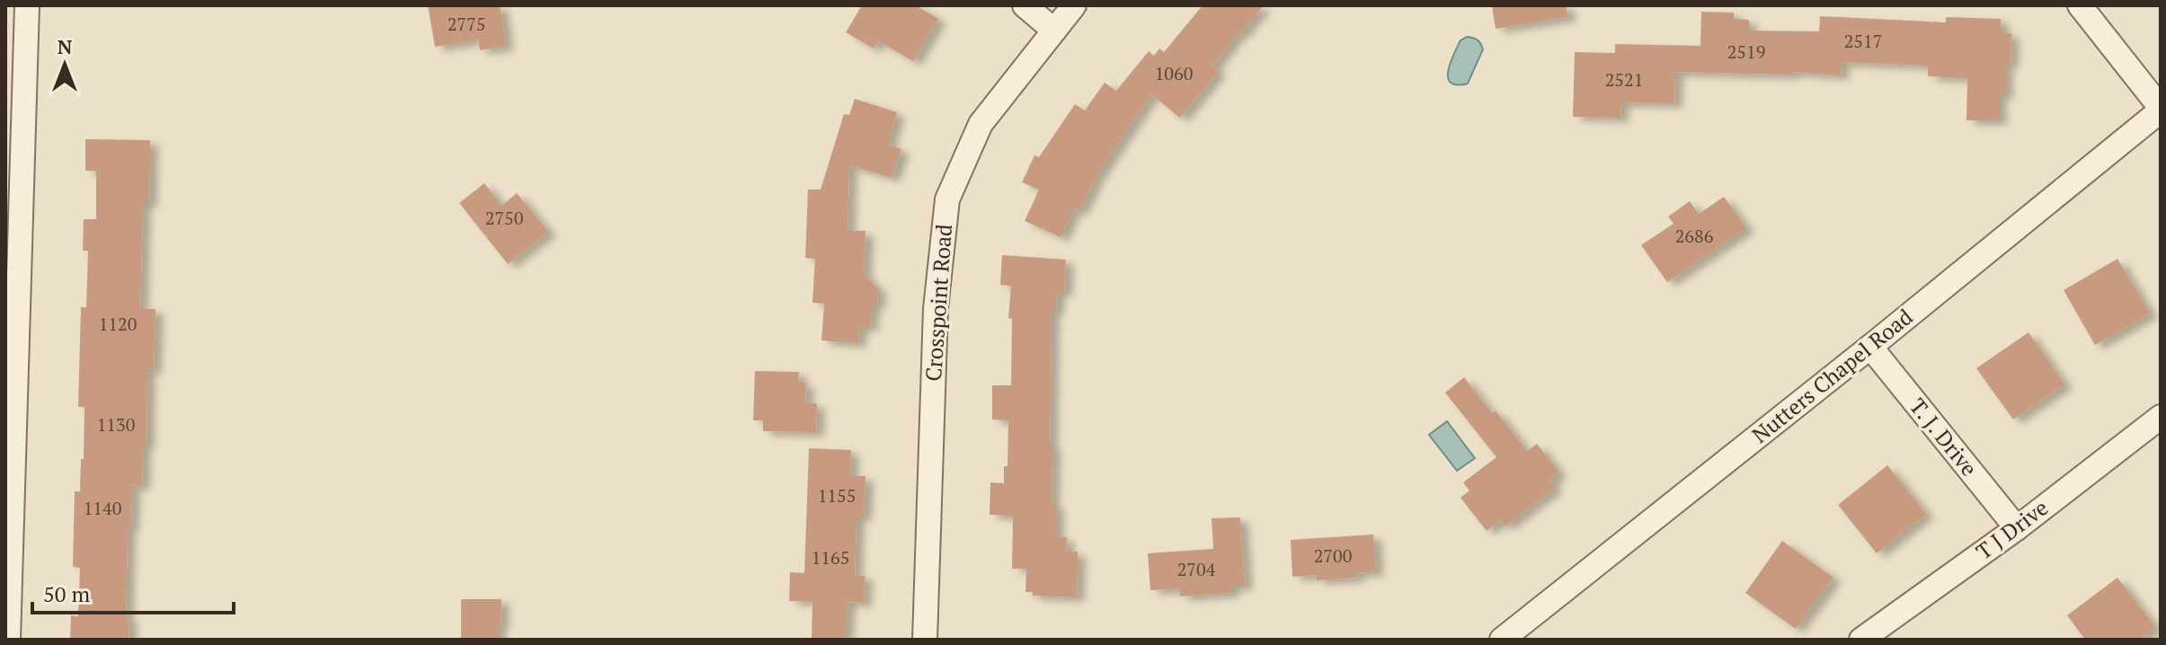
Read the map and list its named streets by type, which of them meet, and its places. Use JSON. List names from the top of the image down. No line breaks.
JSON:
{"streets":{"street":["Crosspoint Road","Nutters Chapel Road","T. J. Drive","T J Drive"]},"crossings":[["Nutters Chapel Road","T. J. Drive"],["T. J. Drive","T J Drive"]],"house_numbers":["2775","2517","2519","1060","2521","2750","2686","1120","1130","1155","1140","2700","1165","2704"],"scale_bar":"50 m","north":"top"}
